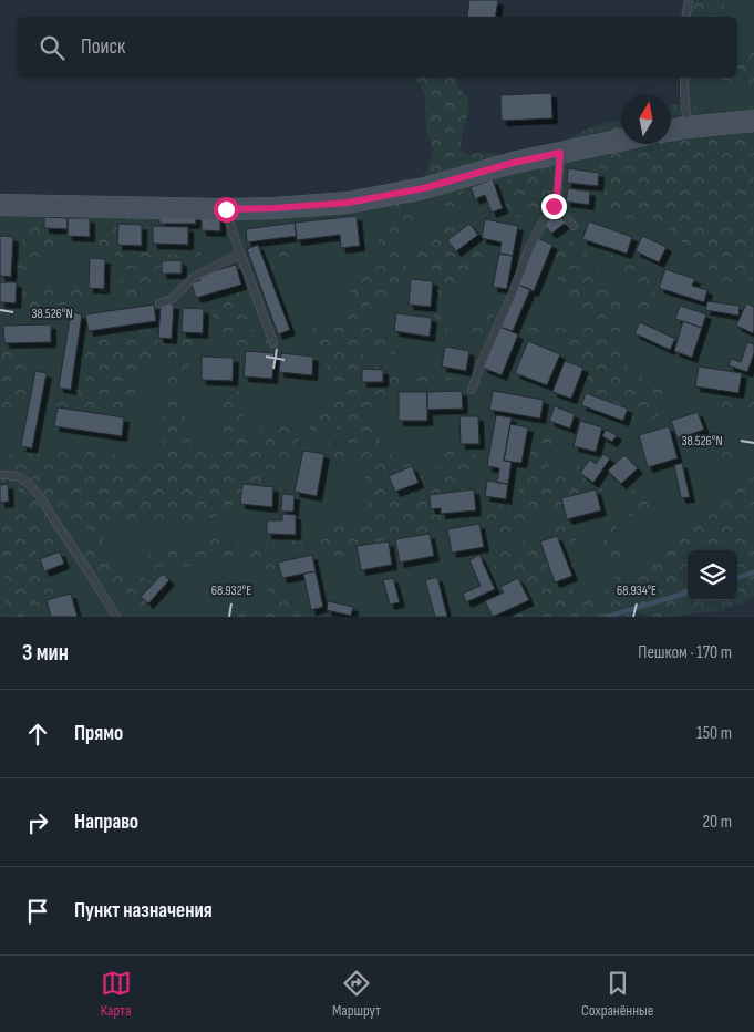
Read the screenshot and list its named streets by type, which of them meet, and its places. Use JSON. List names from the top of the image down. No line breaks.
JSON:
{"north":"top","page":{"search":"Поиск","heading":["3 мин","Пешком · 170 m"],"list":[["Прямо","150 m"],["Направо","20 m"],"Пункт назначения"],"nav":["Карта","Маршрут","Сохранённые"]},"coordinates":["38.526°N","68.932°E","68.934°E"]}
